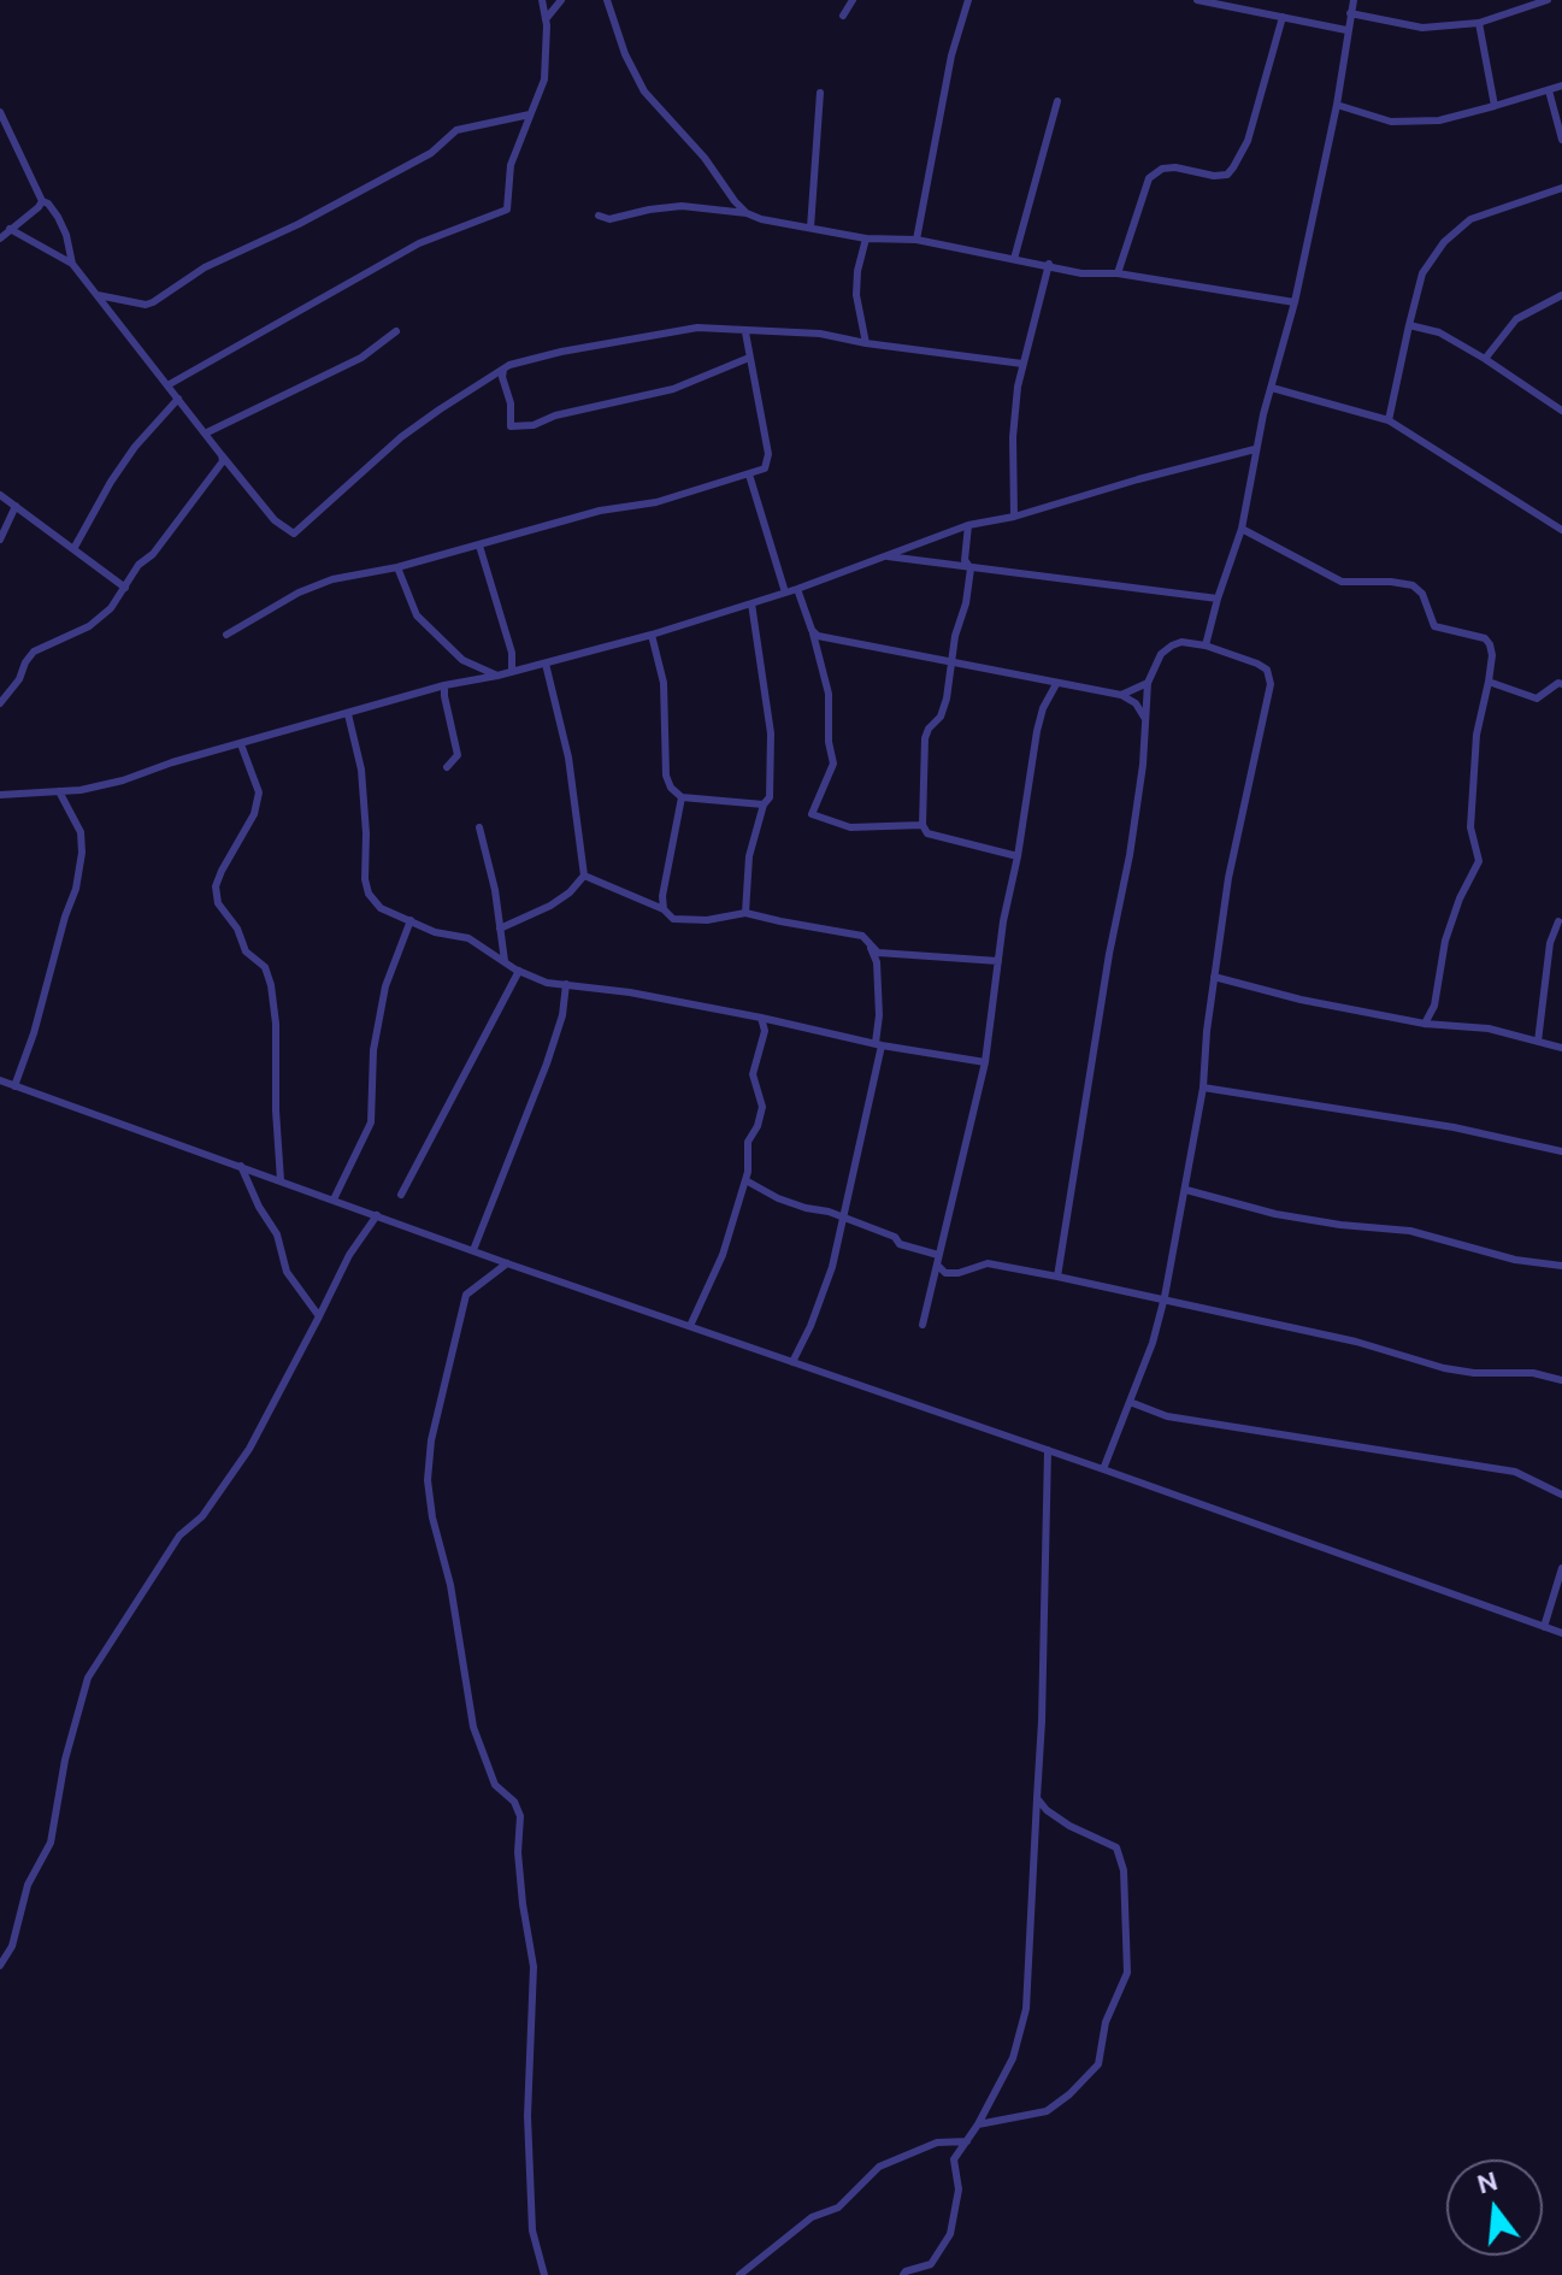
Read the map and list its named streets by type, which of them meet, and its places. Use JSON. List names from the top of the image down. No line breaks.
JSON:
{"north":"top"}
